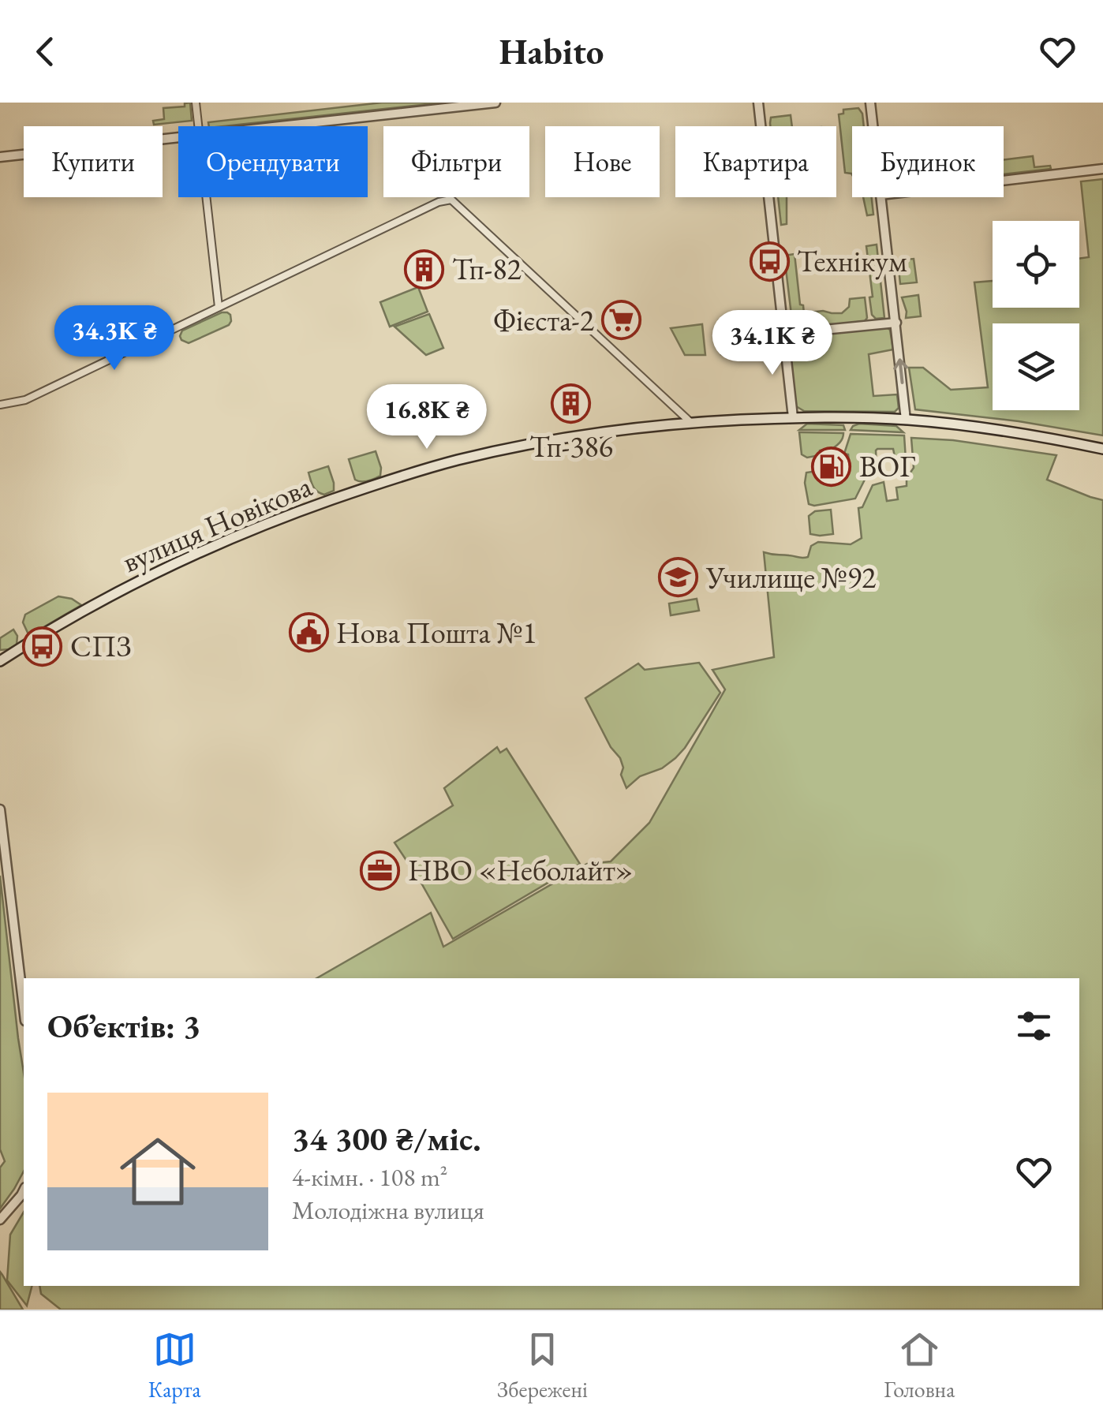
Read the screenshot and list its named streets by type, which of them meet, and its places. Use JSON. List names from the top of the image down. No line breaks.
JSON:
{"streets":{"main road":["вулиця Новікова"]},"places":{"bus stop":["Технікум","СПЗ"],"building":["Тп-82","Тп-386"],"supermarket":["Фiєста-2"],"fuel station":["ВОГ"],"school or university":["Училище №92"],"public building":["Нова Пошта №1"],"office":["НВО «Неболайт»"]},"page":{"header":"Habito","chip":["Купити","Орендувати","Фільтри","Нове","Квартира","Будинок"],"price":["34.3K ₴","34.1K ₴","16.8K ₴"],"heading":"Об’єктів: 3","list":[{"name":"34 300 ₴/міс.","note":"4-кімн. · 108 m² · Молодіжна вулиця"}],"tabs":["Карта","Збережені","Головна"]}}
